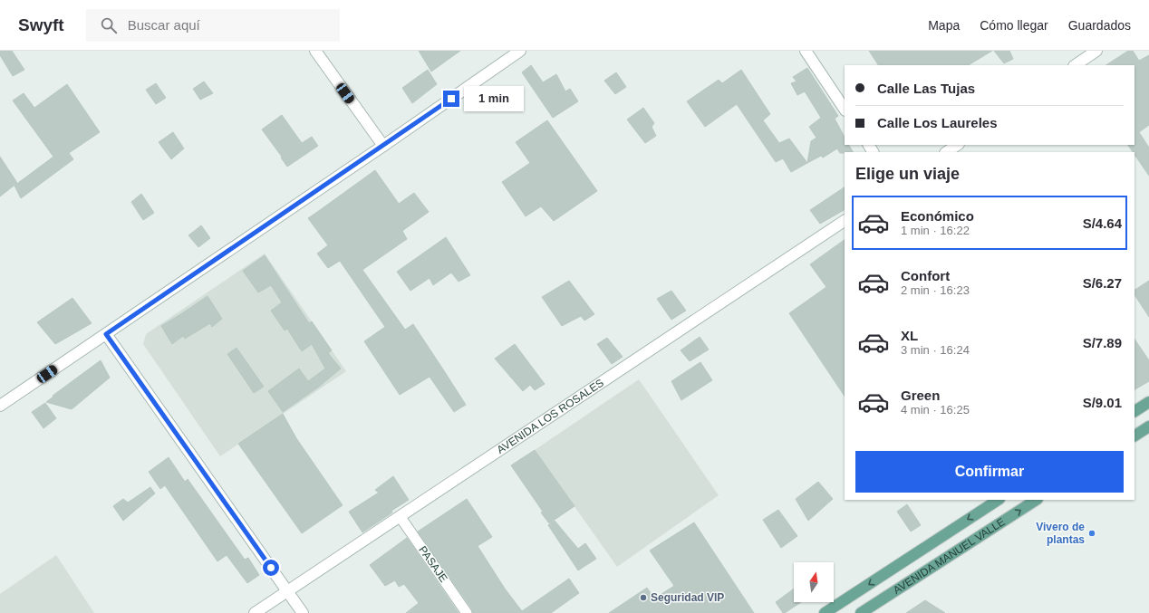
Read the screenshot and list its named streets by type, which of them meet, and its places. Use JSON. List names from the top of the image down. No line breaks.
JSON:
{"streets":{"main road":["AVENIDA MANUEL VALLE"],"street":["AVENIDA LOS ROSALES","PASAJE"]},"crossings":[["AVENIDA LOS ROSALES","PASAJE"]],"places":["Vivero de plantas","Seguridad VIP"],"north":"top","page":{"header":"Swyft","search":"Buscar aquí","nav":["Mapa","Cómo llegar","Guardados"],"banner":["Calle Las Tujas","Calle Los Laureles"],"bubble":"1 min","heading":"Elige un viaje","list":[{"name":"Económico","note":"1 min · 16:22","value":"S/4.64"},{"name":"Confort","note":"2 min · 16:23","value":"S/6.27"},{"name":"XL","note":"3 min · 16:24","value":"S/7.89"},{"name":"Green","note":"4 min · 16:25","value":"S/9.01"}],"buttons":"Confirmar"}}
